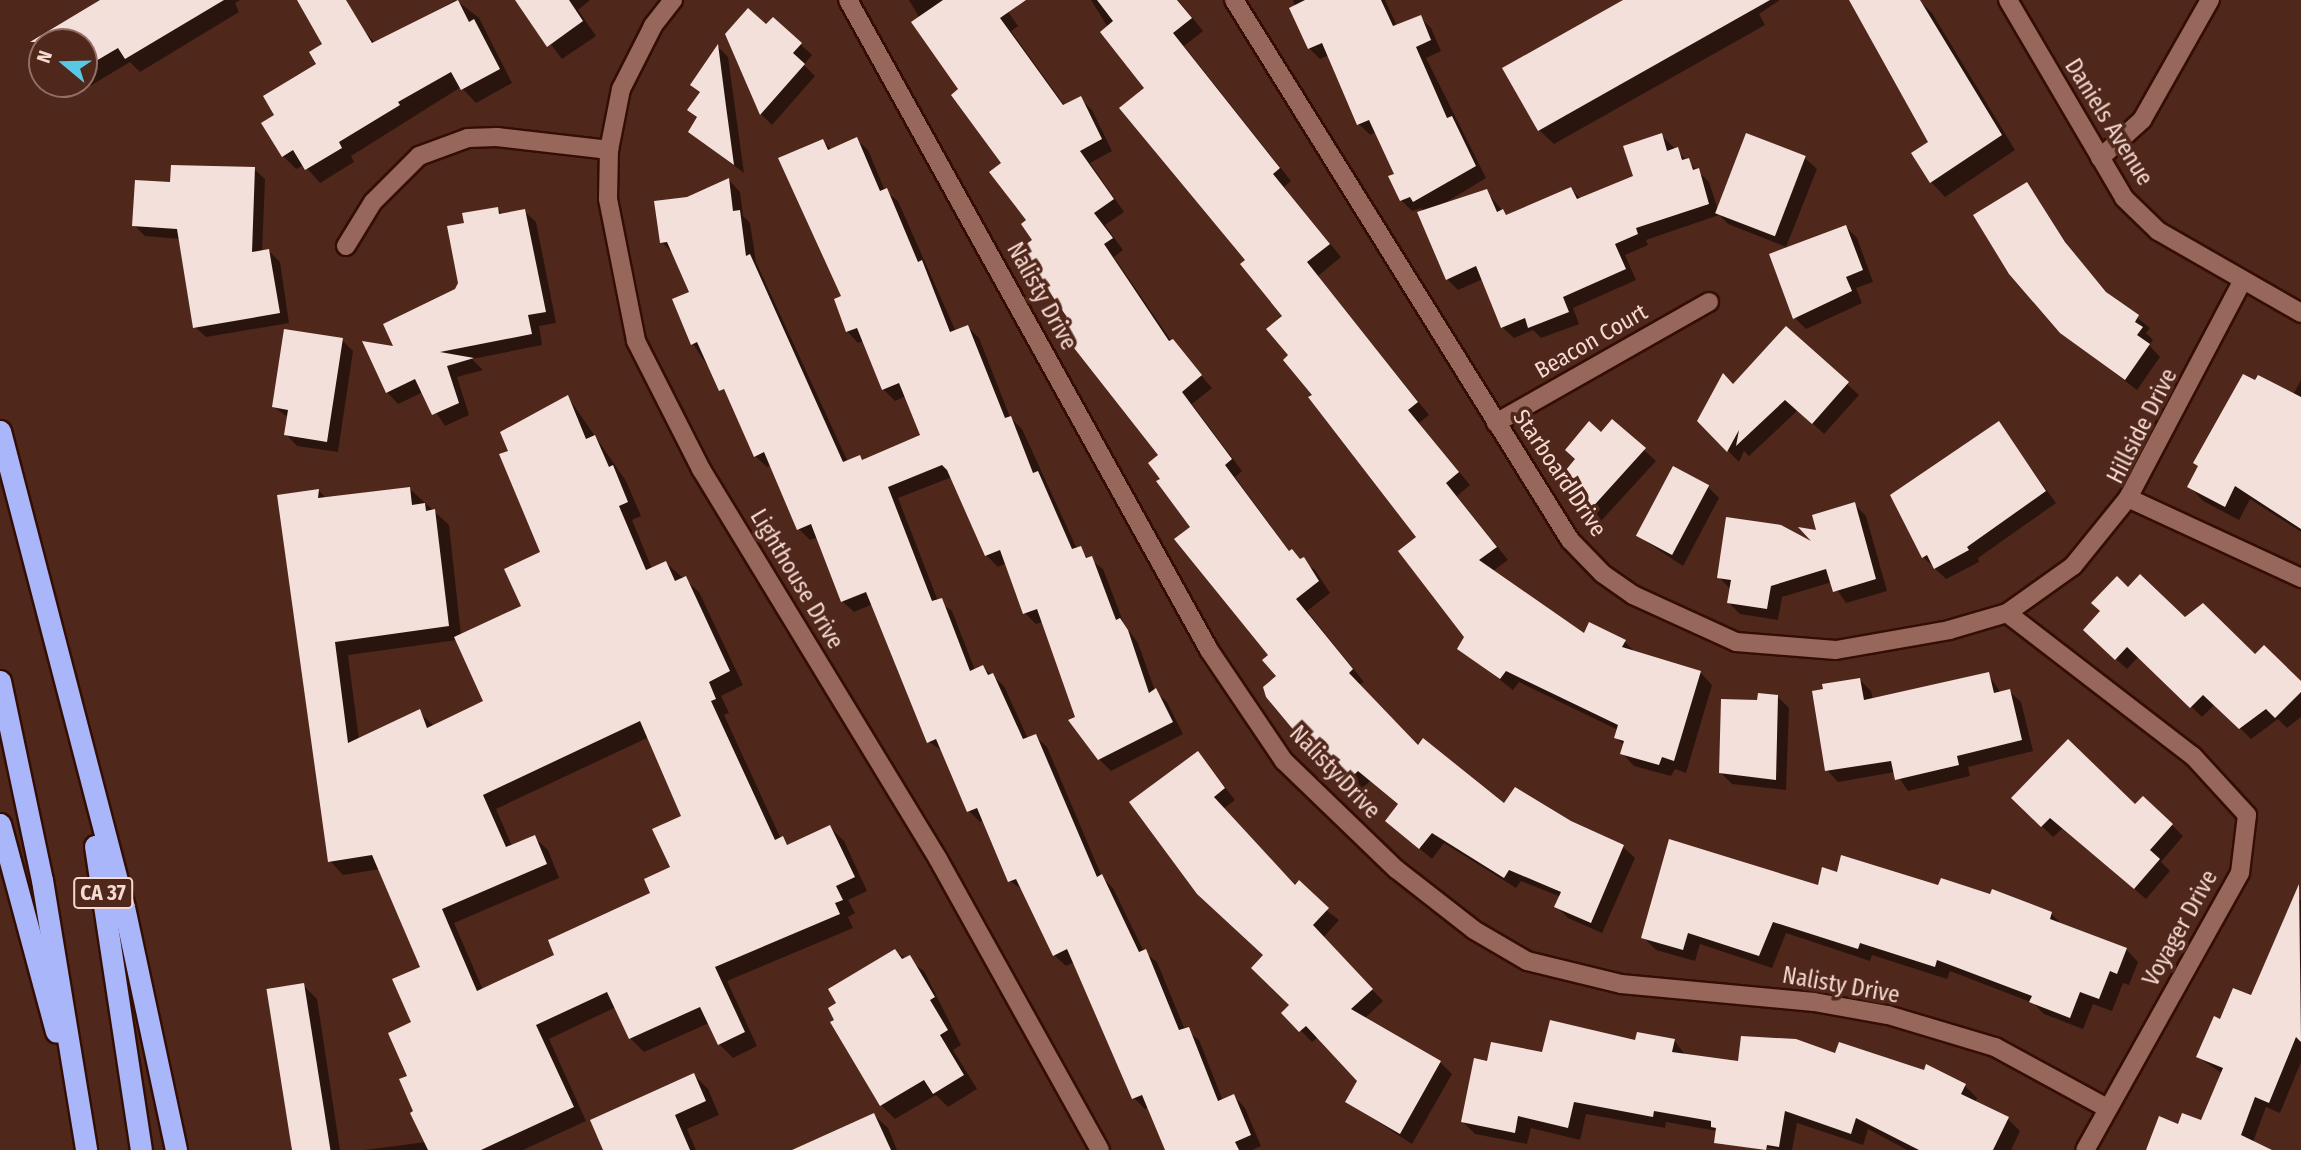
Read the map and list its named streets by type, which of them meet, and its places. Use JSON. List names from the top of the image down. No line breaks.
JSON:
{"streets":{"highway":["CA 37"],"street":["Daniels Avenue","Nalisty Drive","Beacon Court","Hillside Drive","Starboard Drive","Lighthouse Drive","Voyager Drive"]},"crossings":[["Daniels Avenue","Hillside Drive"],["Nalisty Drive","Voyager Drive"],["Beacon Court","Starboard Drive"],["Hillside Drive","Starboard Drive"],["Starboard Drive","Voyager Drive"]],"north":"left"}
